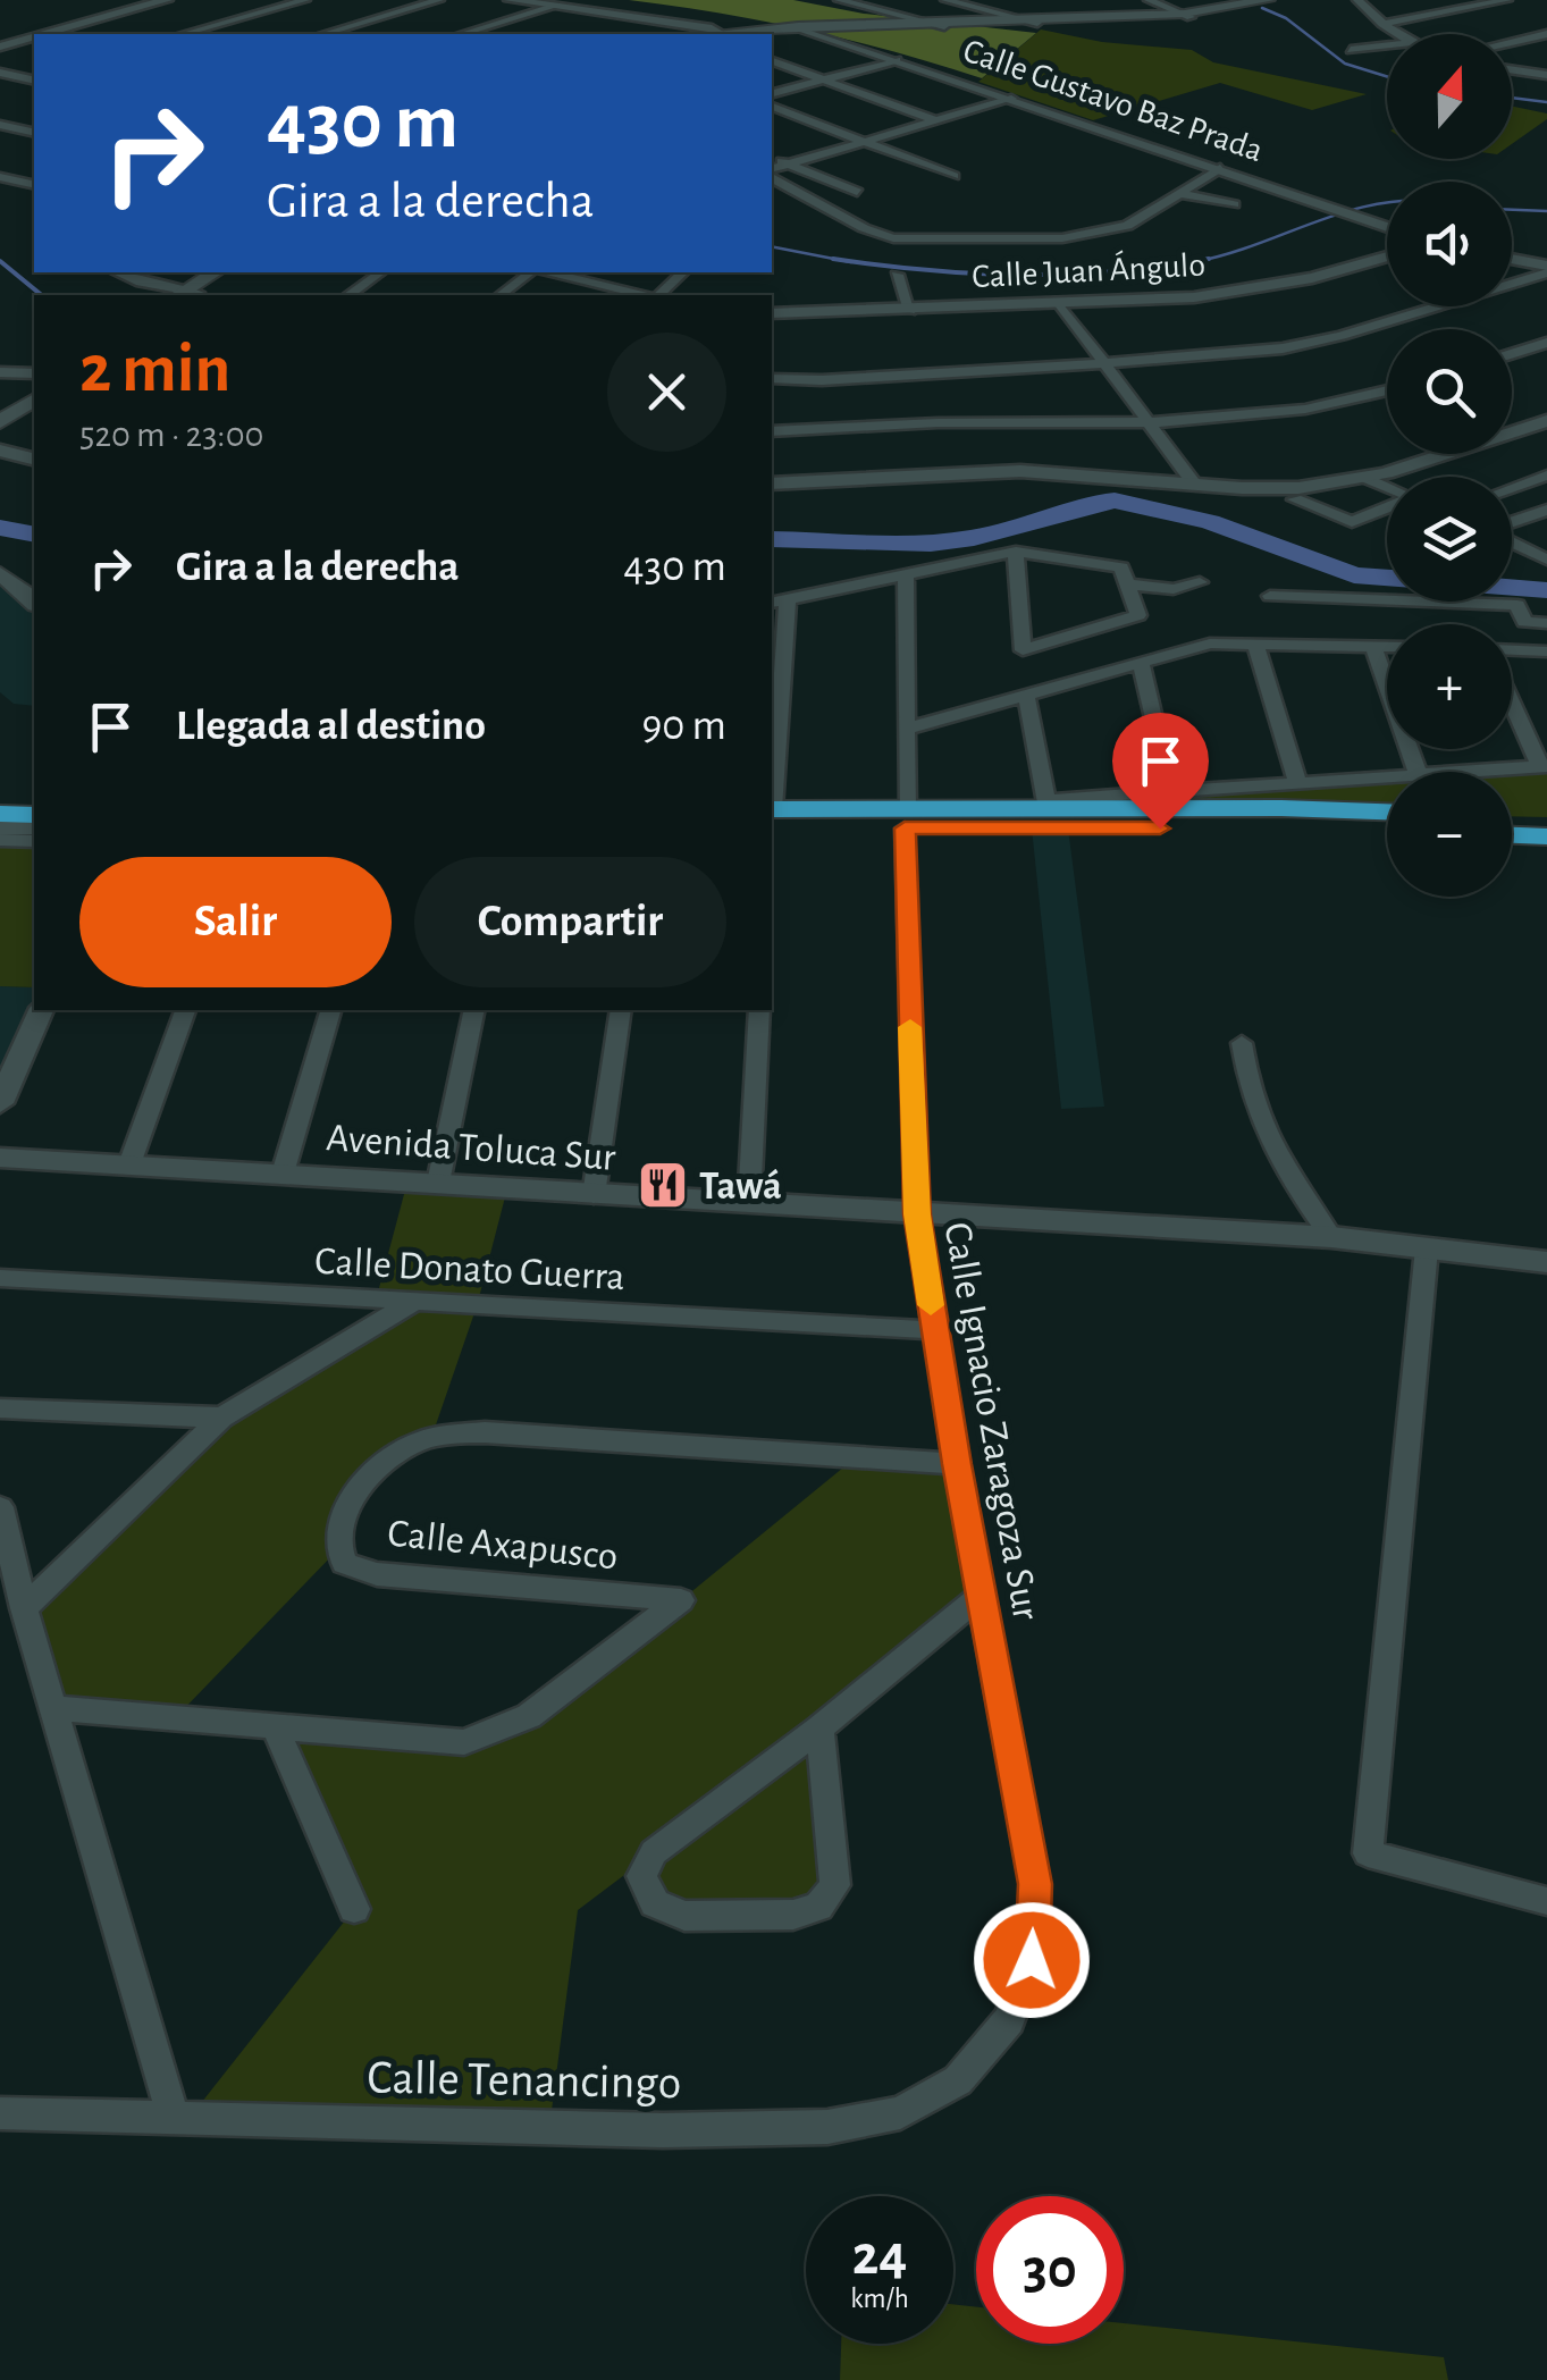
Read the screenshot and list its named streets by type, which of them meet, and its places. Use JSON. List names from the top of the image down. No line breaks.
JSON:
{"streets":{"street":["Calle Gustavo Baz Prada","Calle Juan Ángulo","Avenida Toluca Sur","Calle Donato Guerra","Calle Ignacio Zaragoza Sur","Calle Axapusco","Calle Tenancingo"]},"crossings":[["Avenida Toluca Sur","Calle Ignacio Zaragoza Sur"],["Calle Donato Guerra","Calle Ignacio Zaragoza Sur"],["Calle Ignacio Zaragoza Sur","Calle Axapusco"],["Calle Ignacio Zaragoza Sur","Calle Tenancingo"]],"places":{"restaurant":["Tawá"]},"north":"top","page":{"map_buttons":["+","−"],"turn":["430 m","Gira a la derecha"],"heading":["2 min","520 m · 23:00"],"list":[{"name":"Gira a la derecha","value":"430 m"},{"name":"Llegada al destino","value":"90 m"}],"buttons":["Salir","Compartir"],"speed":"24 km/h","limit":"30"}}
